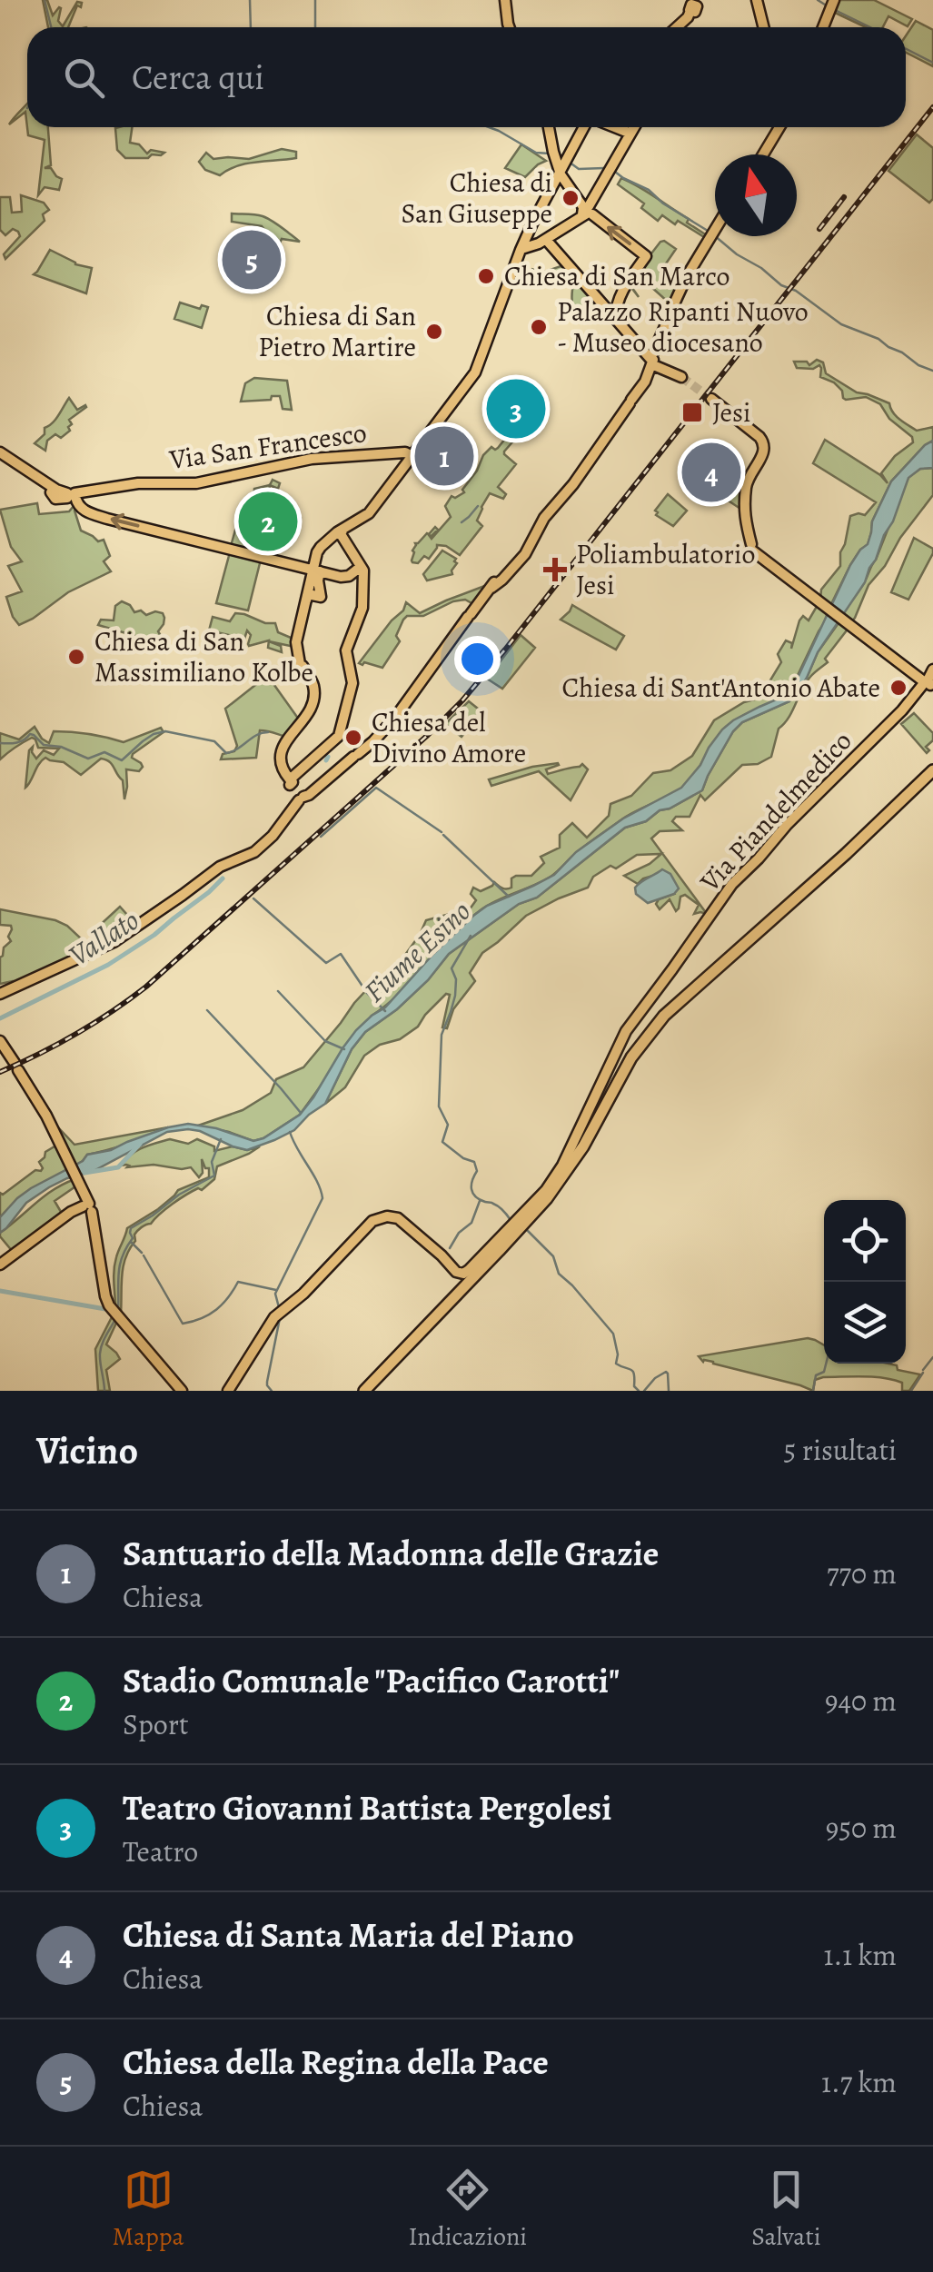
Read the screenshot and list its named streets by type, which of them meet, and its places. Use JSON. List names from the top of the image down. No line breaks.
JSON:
{"streets":{"main road":["Via San Francesco","Via Piandelmedico"]},"water":["Vallato","Fiume Esino"],"places":{"other":["Chiesa di San Giuseppe","Chiesa di San Marco","Palazzo Ripanti Nuovo - Museo diocesano","Chiesa di San Pietro Martire","Chiesa di San Massimiliano Kolbe","Chiesa di Sant'Antonio Abate","Chiesa del Divino Amore"],"transit":["Jesi"],"health":["Poliambulatorio Jesi"]},"north":"top","page":{"search":"Cerca qui","pins":["5","3","1","4","2"],"heading":["Vicino","5 risultati"],"list":[{"mark":"1","name":"Santuario della Madonna delle Grazie","note":"Chiesa","value":"770 m"},{"mark":"2","name":"Stadio Comunale \"Pacifico Carotti\"","note":"Sport","value":"940 m"},{"mark":"3","name":"Teatro Giovanni Battista Pergolesi","note":"Teatro","value":"950 m"},{"mark":"4","name":"Chiesa di Santa Maria del Piano","note":"Chiesa","value":"1.1 km"},{"mark":"5","name":"Chiesa della Regina della Pace","note":"Chiesa","value":"1.7 km"}],"nav":["Mappa","Indicazioni","Salvati"]}}
